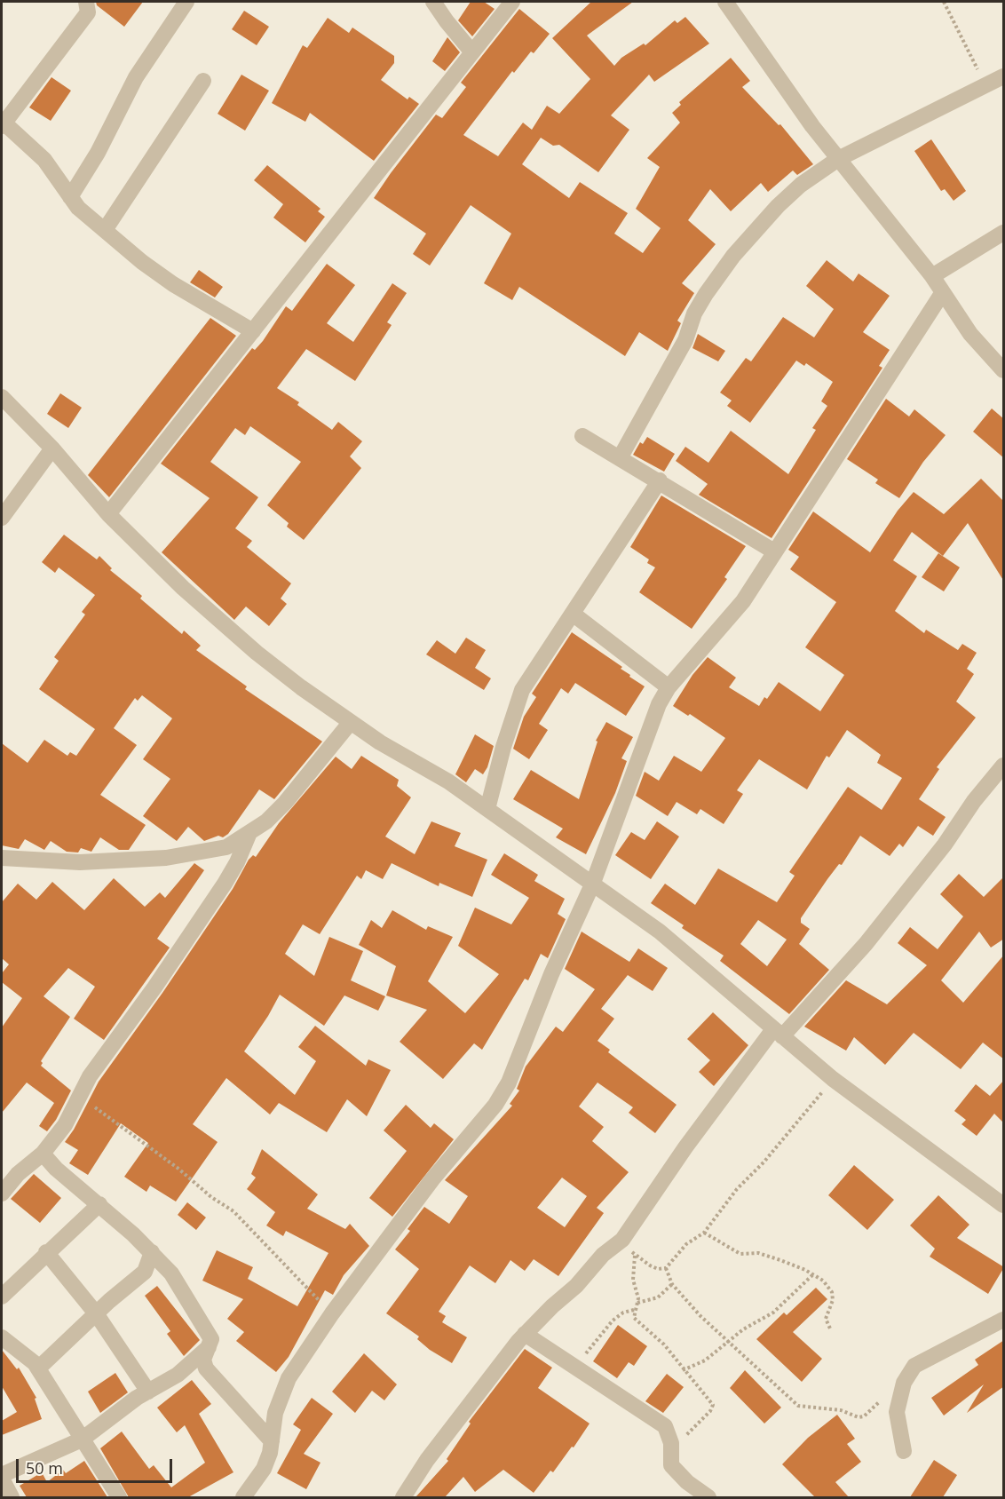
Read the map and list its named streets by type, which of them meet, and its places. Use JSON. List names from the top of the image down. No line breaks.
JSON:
{"scale_bar":"50 m"}
